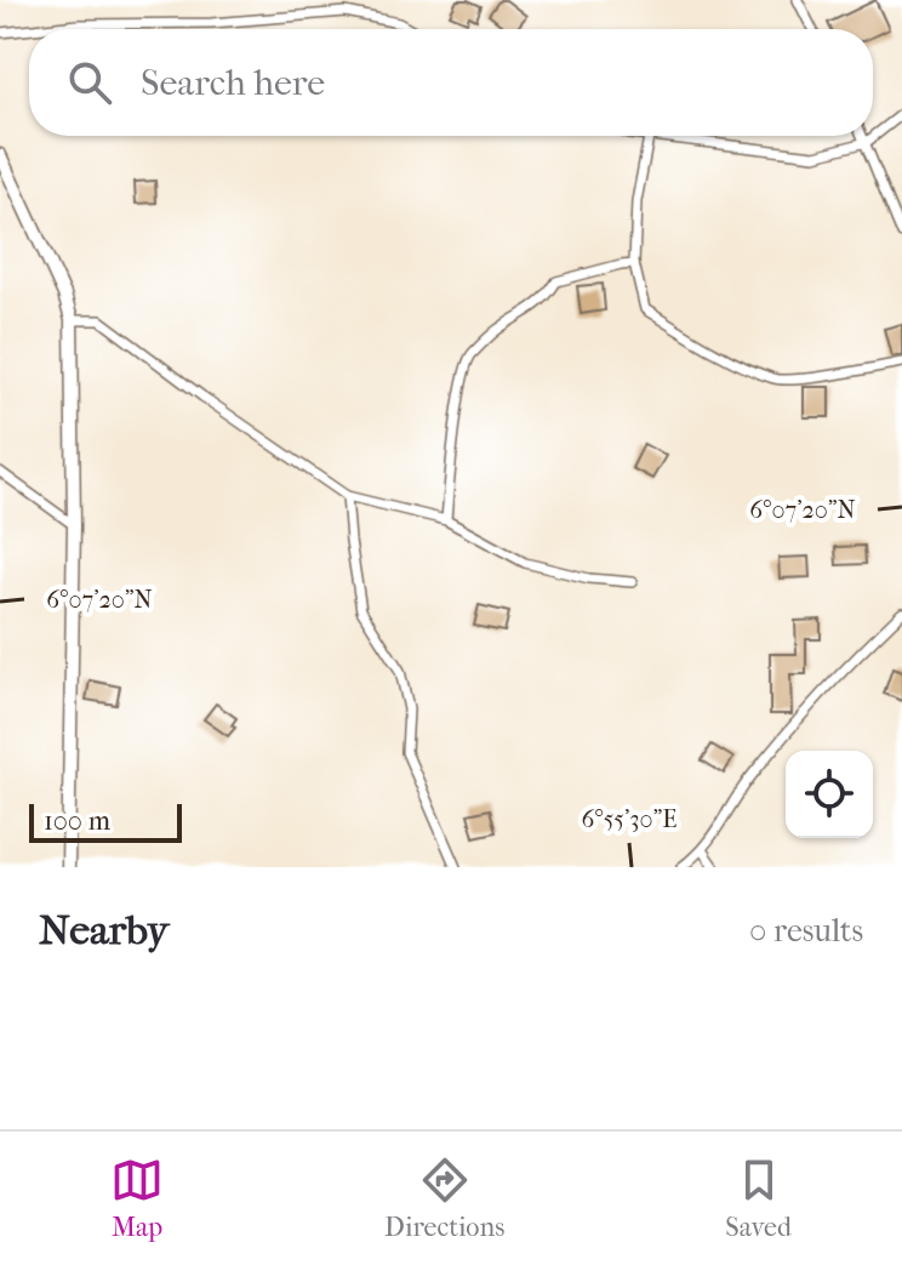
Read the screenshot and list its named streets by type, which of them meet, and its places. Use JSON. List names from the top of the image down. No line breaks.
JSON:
{"scale_bar":"100 m","page":{"search":"Search here","scale":"100 m","heading":["Nearby","0 results"],"nav":["Map","Directions","Saved"]},"coordinates":["6°07'20\"N","6°55'30\"E"]}
